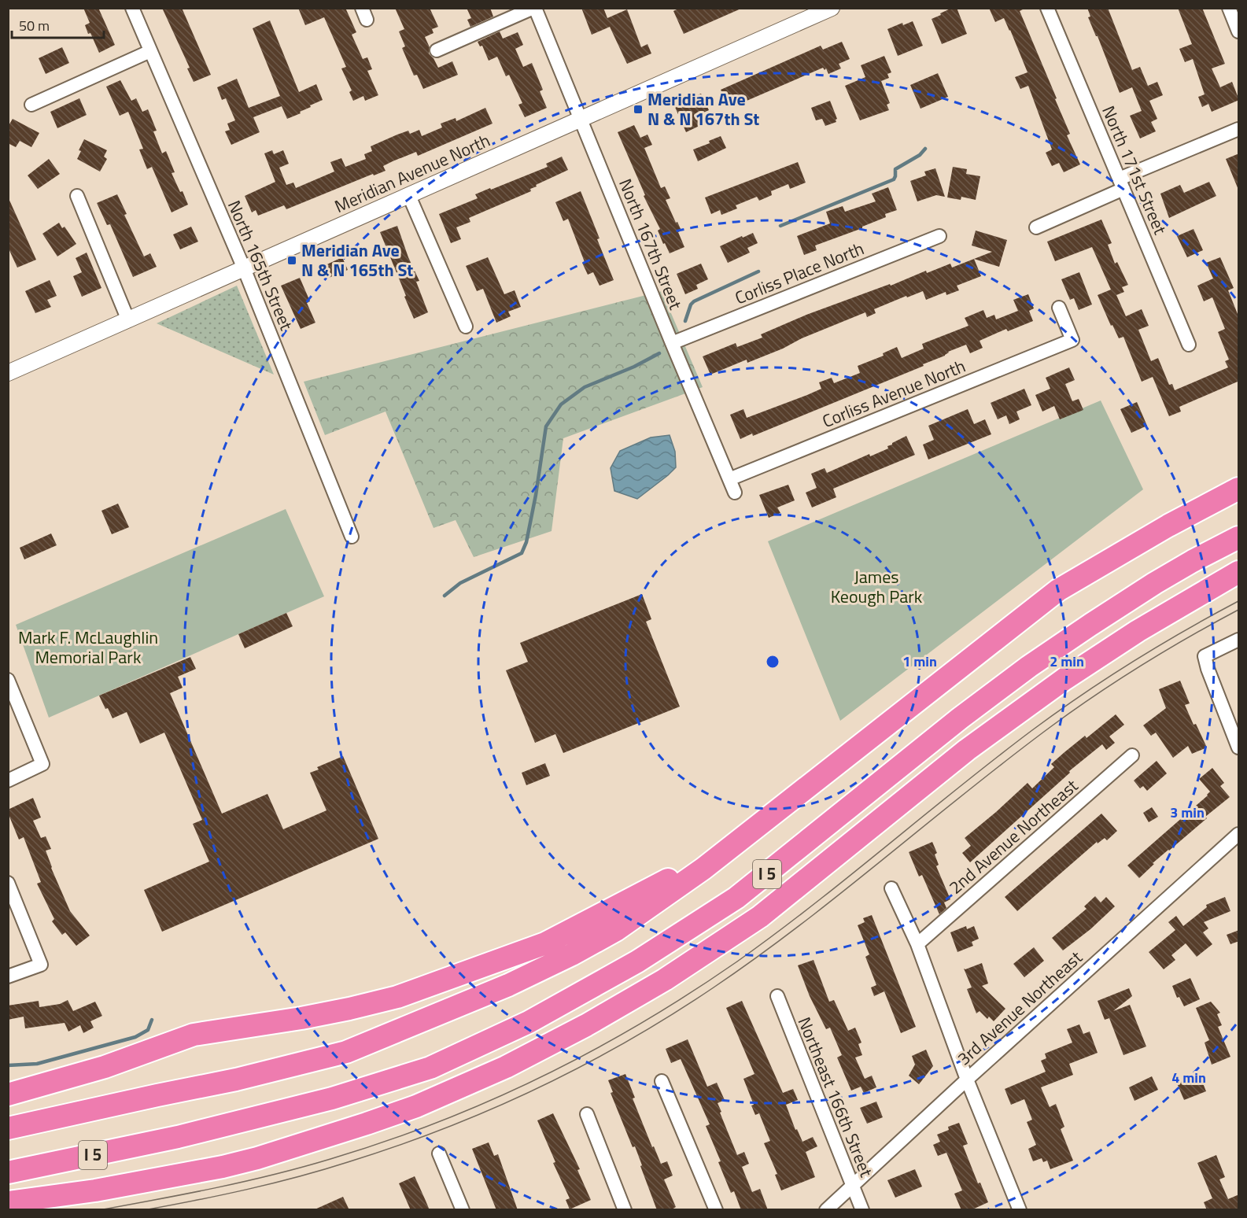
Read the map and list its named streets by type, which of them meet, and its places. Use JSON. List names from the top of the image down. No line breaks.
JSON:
{"streets":{"highway":["I 5"],"street":["North 171st Street","Meridian Avenue North","North 167th Street","North 165th Street","Corliss Place North","Corliss Avenue North","2nd Avenue Northeast","3rd Avenue Northeast","Northeast 166th Street"]},"crossings":[["Meridian Avenue North","North 167th Street"],["Meridian Avenue North","North 165th Street"],["North 167th Street","Corliss Place North"],["North 167th Street","Corliss Avenue North"],["3rd Avenue Northeast","Northeast 166th Street"]],"parks":["James Keough Park","Mark F. McLaughlin Memorial Park"],"places":{"transit":["Meridian Ave N & N 167th St","Meridian Ave N & N 165th St"]},"scale_bar":"50 m","rings":["1 min","2 min","3 min","4 min"]}
